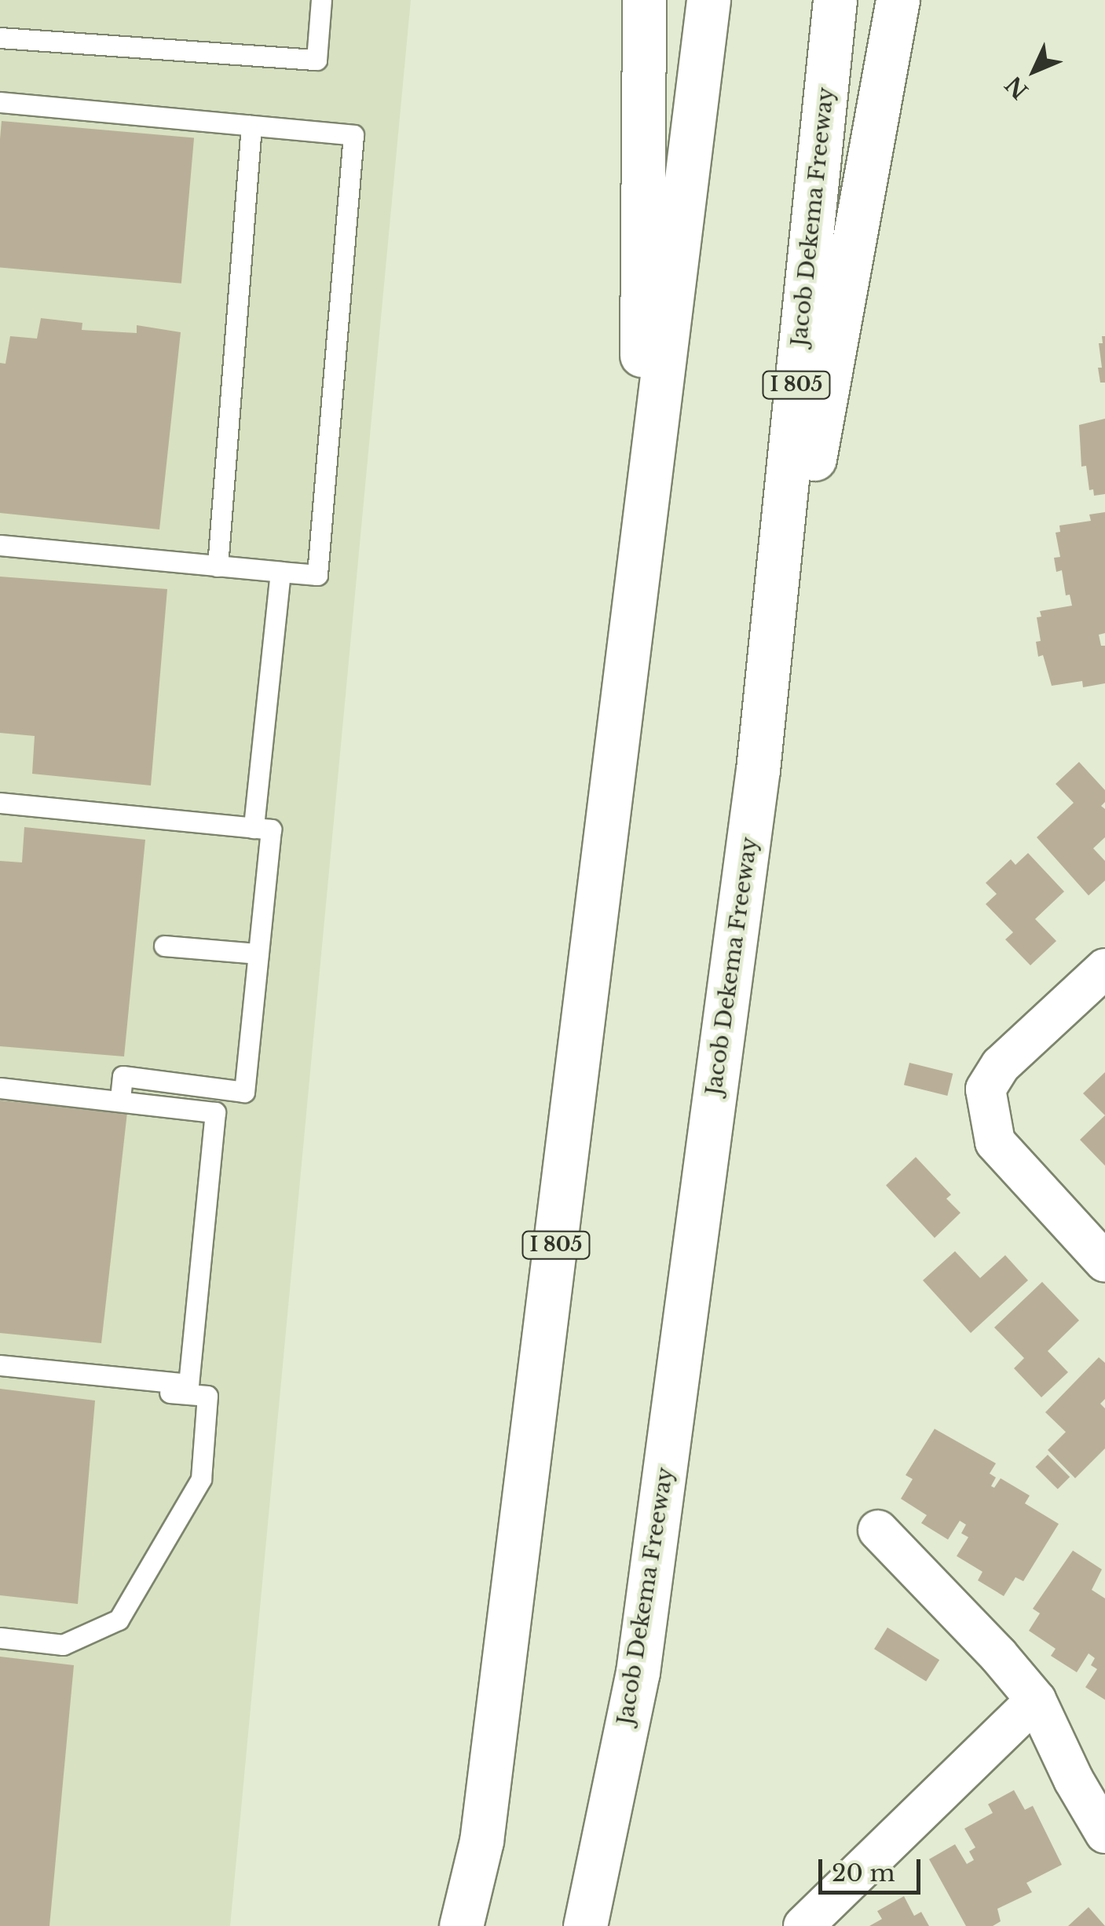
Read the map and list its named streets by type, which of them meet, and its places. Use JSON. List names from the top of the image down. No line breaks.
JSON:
{"streets":{"highway":["Jacob Dekema Freeway","I 805"]},"scale_bar":"20 m","north":"bottom left"}
